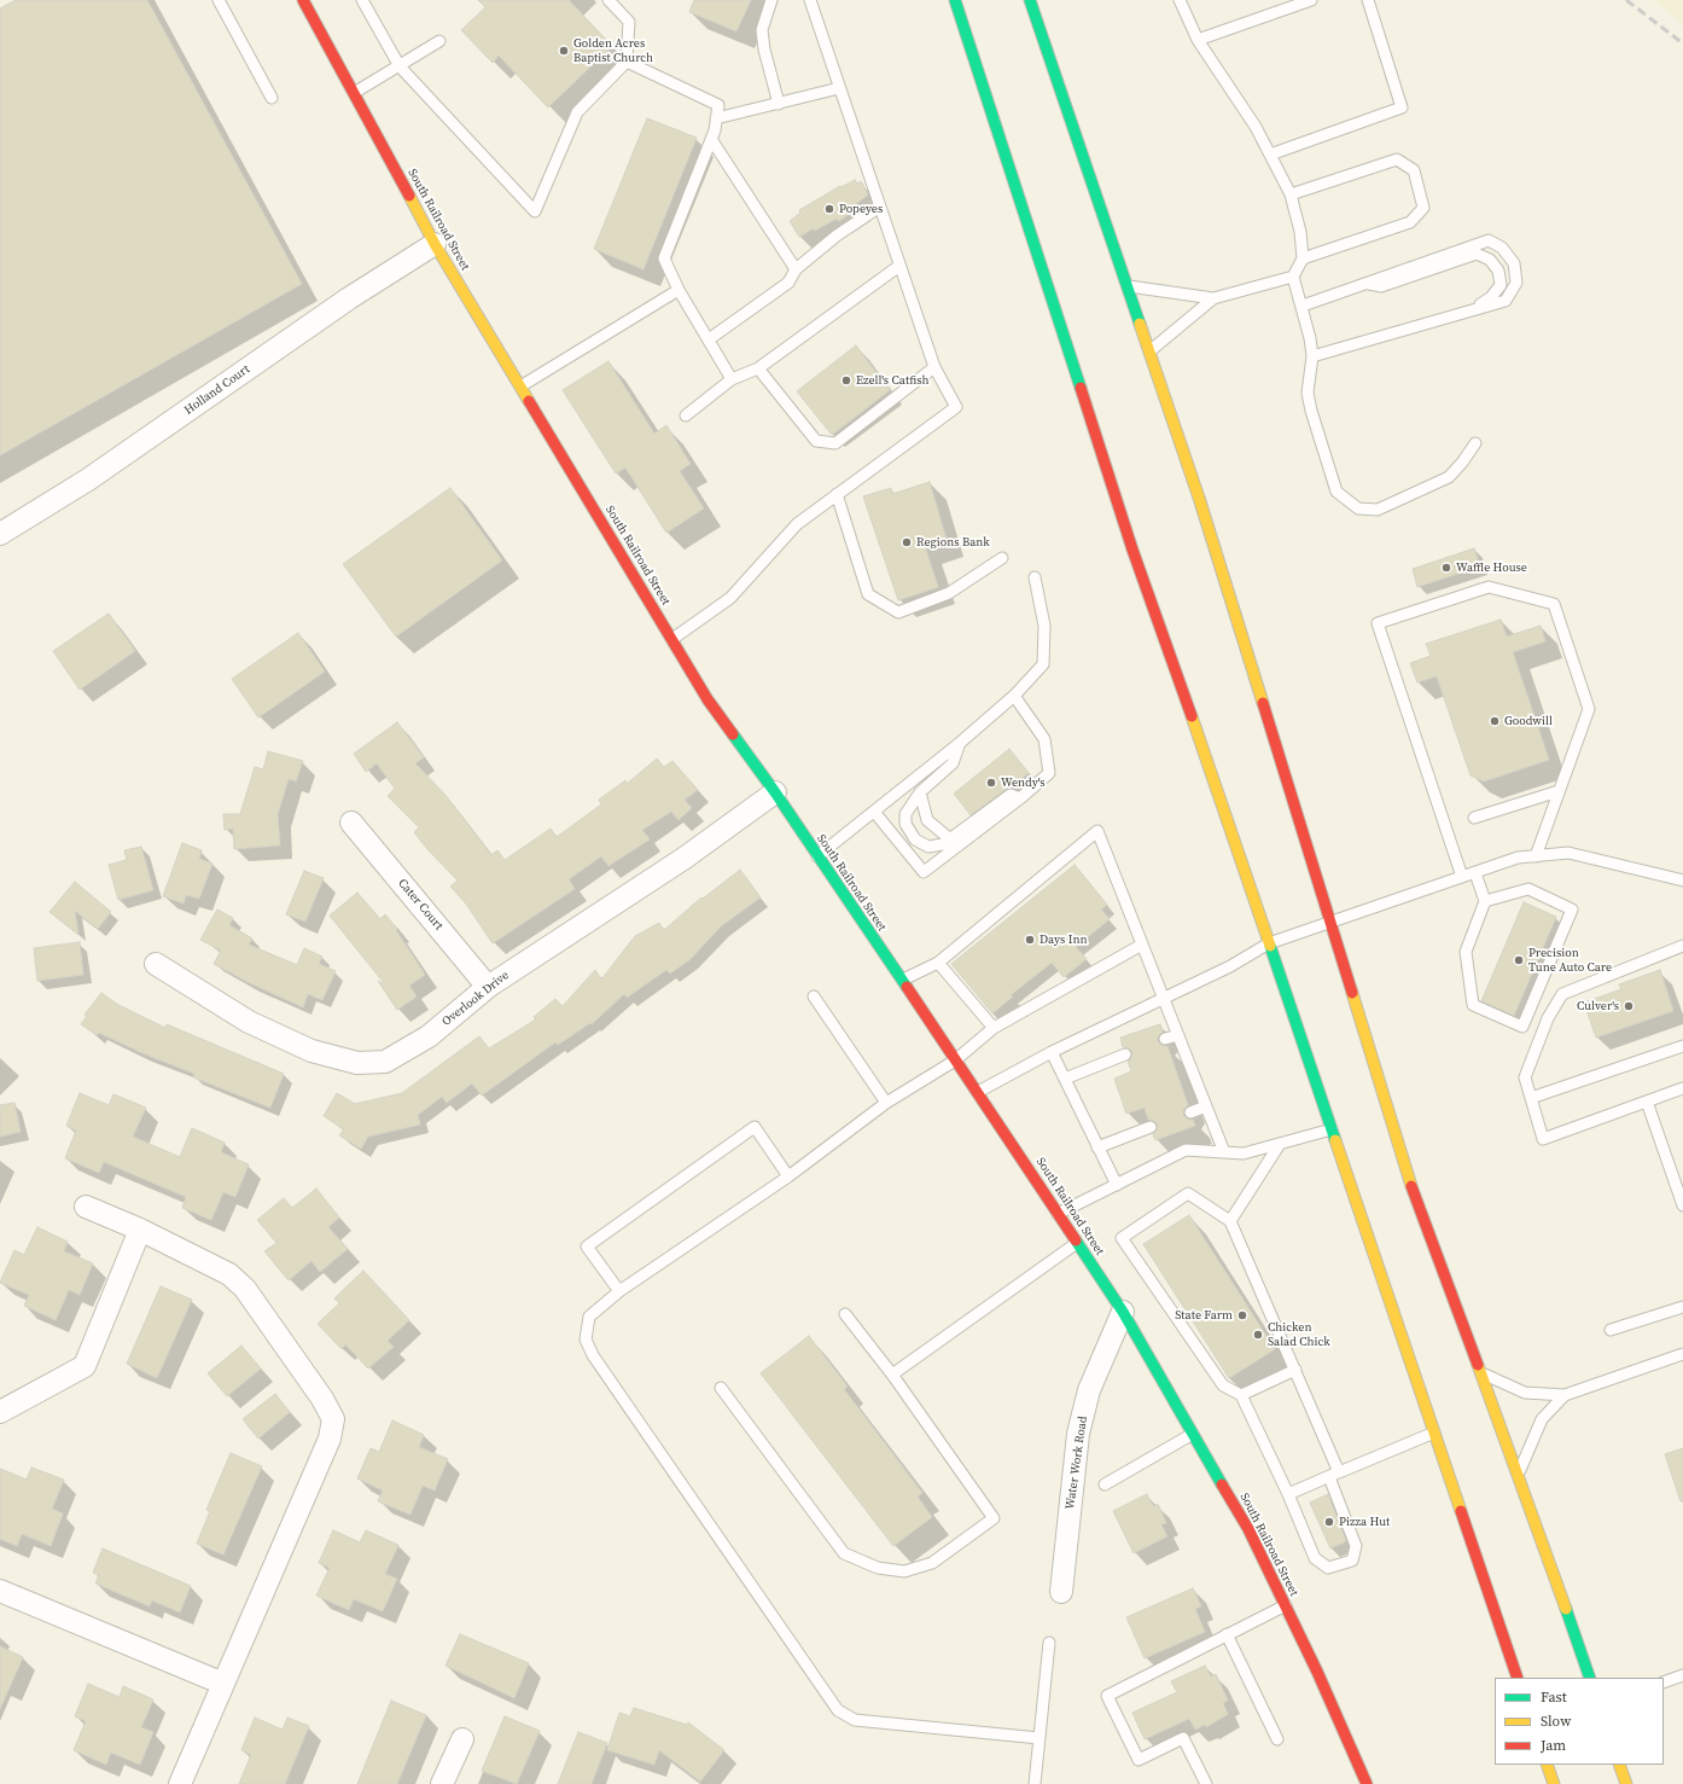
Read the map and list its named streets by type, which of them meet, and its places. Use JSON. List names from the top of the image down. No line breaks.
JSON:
{"streets":{"main road":["South Railroad Street"],"street":["Holland Court","Cater Court","Overlook Drive","Water Work Road"]},"crossings":[["South Railroad Street","Holland Court"],["South Railroad Street","Overlook Drive"],["South Railroad Street","Water Work Road"],["Cater Court","Overlook Drive"]],"places":["Golden Acres Baptist Church","Popeyes","Ezell's Catfish","Regions Bank","Waffle House","Goodwill","Wendy's","Days Inn","Precision Tune Auto Care","Culver's","State Farm","Chicken Salad Chick","Pizza Hut"],"legend":["Fast","Slow","Jam"]}
